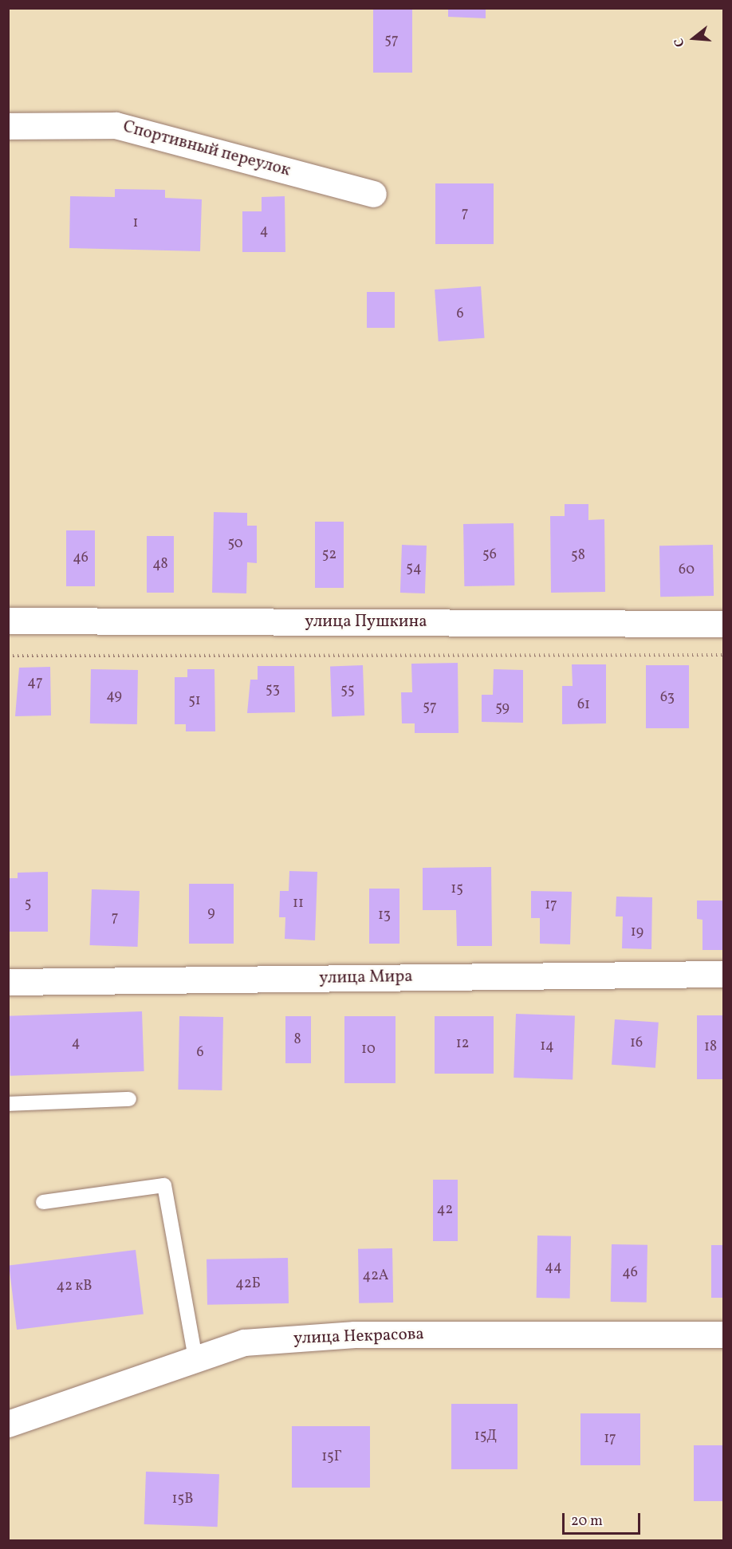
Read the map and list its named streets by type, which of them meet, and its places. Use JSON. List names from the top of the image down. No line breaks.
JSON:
{"streets":{"street":["Спортивный переулок","улица Пушкина","улица Мира","улица Некрасова"]},"house_numbers":["57","7","1","4","6","50","52","56","58","46","48","54","60","47","53","55","49","63","51","61","57","59","15","11","5","17","9","13","7","19","8","4","16","12","14","18","10","6","42","44","46","42А","42Б","42 кВ","15Д","17","15Г","15В"],"scale_bar":"20 m","north":"left"}
